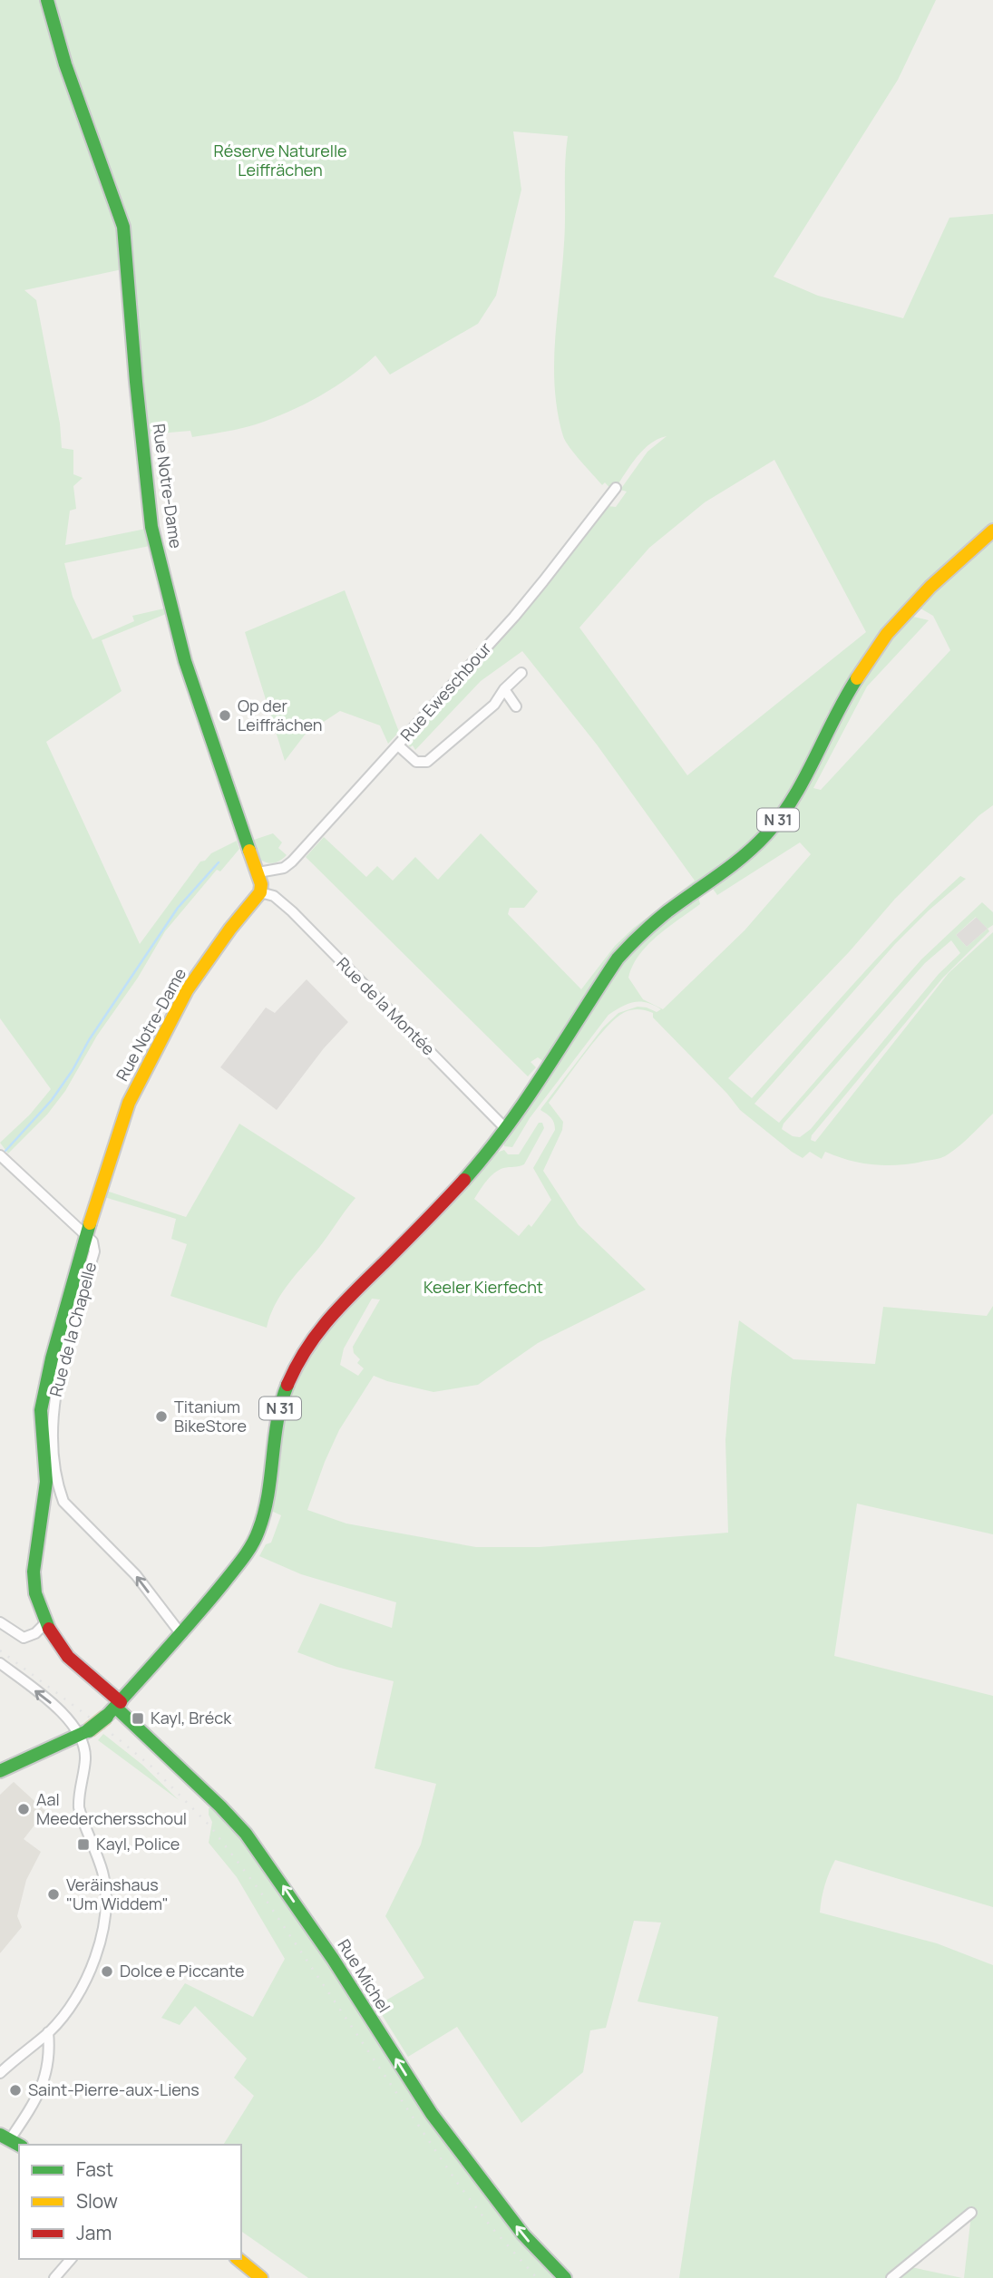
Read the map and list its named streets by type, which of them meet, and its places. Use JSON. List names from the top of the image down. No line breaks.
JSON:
{"streets":{"main road":["Rue Notre-Dame","N 31","Rue Michel"],"street":["Rue Eweschbour","Rue de la Montée","Rue de la Chapelle"]},"crossings":[["Rue Notre-Dame","Rue Eweschbour"],["Rue Notre-Dame","N 31"],["Rue Notre-Dame","Rue de la Montée"],["Rue Notre-Dame","Rue de la Chapelle"],["Rue Notre-Dame","Rue Michel"],["N 31","Rue de la Montée"],["N 31","Rue Michel"]],"one_way":["Rue Michel"],"parks":["Réserve Naturelle Leiffrächen","Keeler Kierfecht"],"places":{"other":["Op der Leiffrächen","Titanium BikeStore","Aal Meederchersschoul","Veräinshaus \"Um Widdem\"","Dolce e Piccante","Saint-Pierre-aux-Liens"],"transit":["Kayl, Bréck","Kayl, Police"]},"legend":["Fast","Slow","Jam"]}
